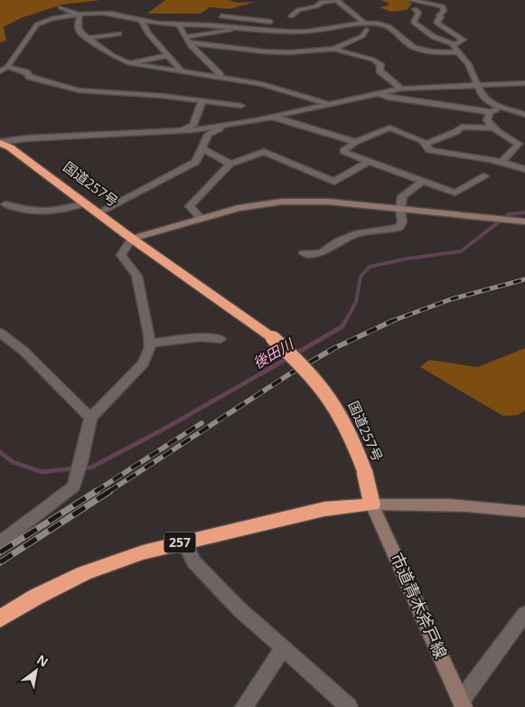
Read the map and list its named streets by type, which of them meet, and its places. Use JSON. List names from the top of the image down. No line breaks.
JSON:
{"streets":{"highway":["国道257号","257"],"street":["市道青木斧戸線"]},"crossings":[["国道257号","257"],["国道257号","市道青木斧戸線"],["257","市道青木斧戸線"]],"water":["後田川"],"north":"top right"}
